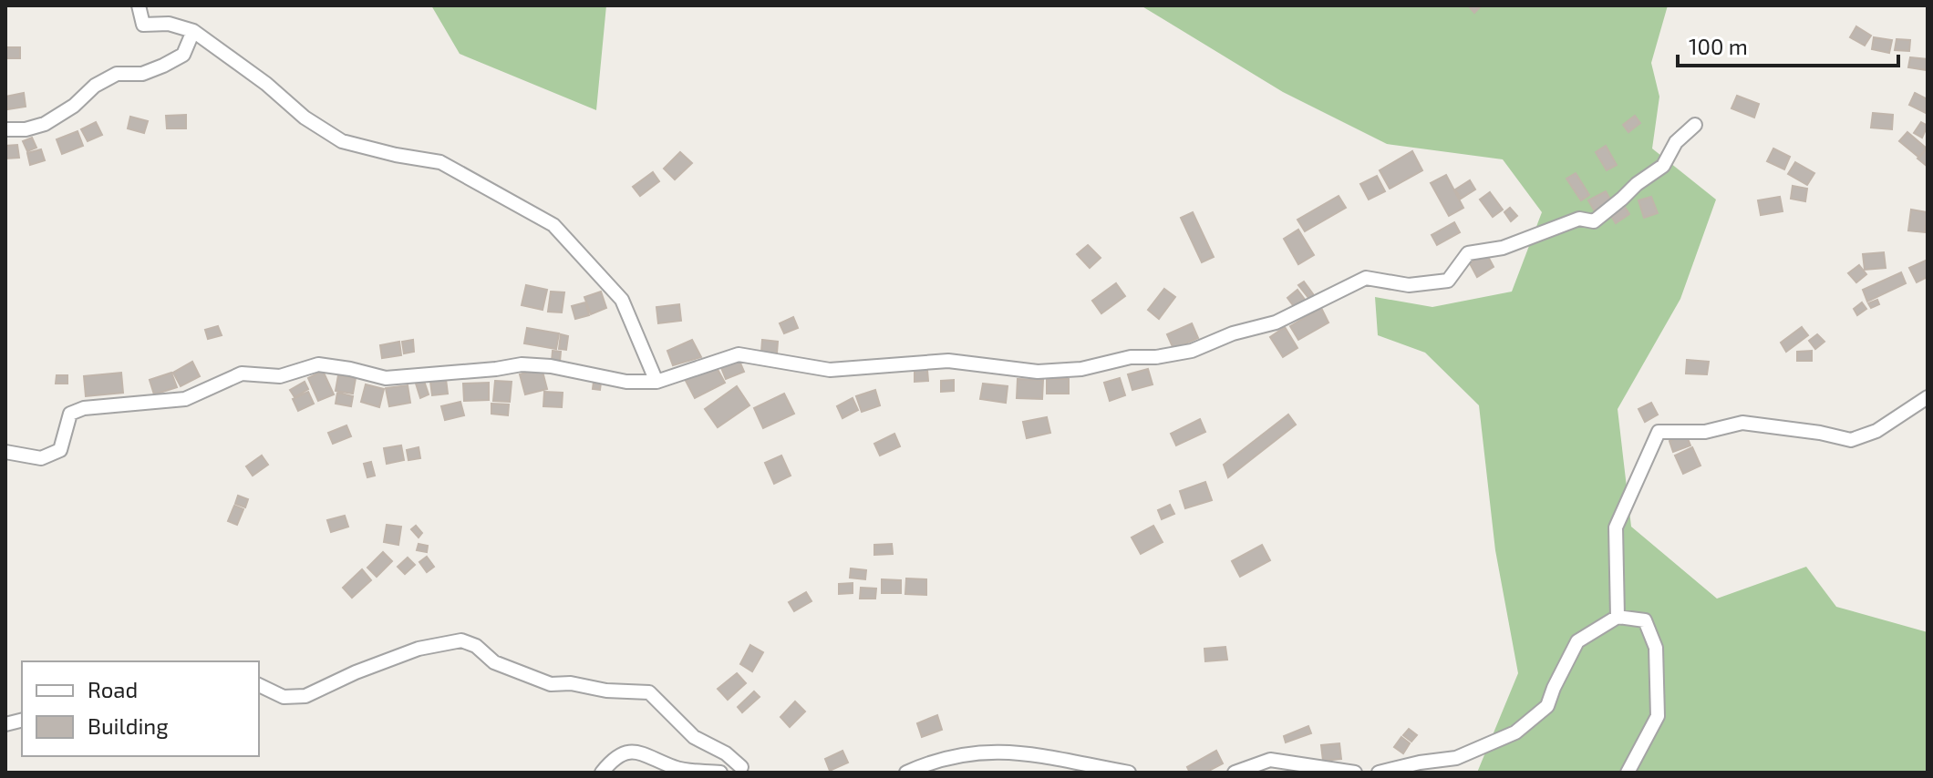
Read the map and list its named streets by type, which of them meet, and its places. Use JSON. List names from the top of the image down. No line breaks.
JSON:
{"legend":["Road","Building"],"scale_bar":"100 m"}
